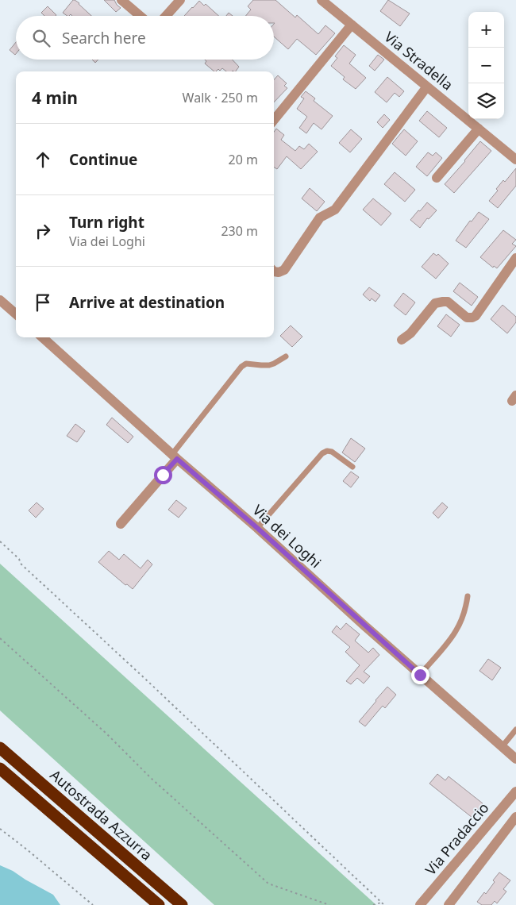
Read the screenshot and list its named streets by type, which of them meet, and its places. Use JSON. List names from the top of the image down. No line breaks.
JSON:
{"streets":{"highway":["Autostrada Azzurra"],"street":["Via Stradella","Via dei Loghi","Via Pradaccio"]},"page":{"map_buttons":["+","−"],"search":"Search here","heading":["4 min","Walk · 250 m"],"list":[["Continue","20 m"],["Turn right","Via dei Loghi","230 m"],"Arrive at destination"]}}
